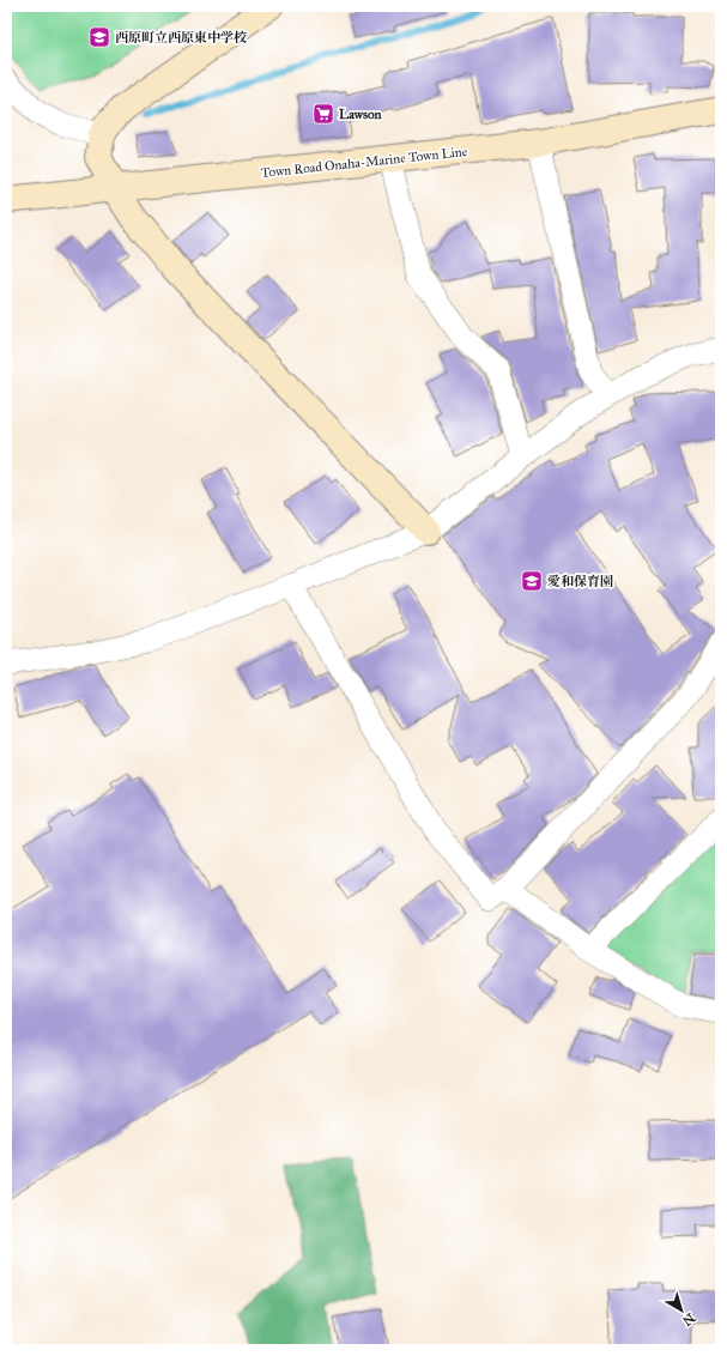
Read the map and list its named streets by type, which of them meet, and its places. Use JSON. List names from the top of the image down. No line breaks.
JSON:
{"streets":{"street":["Town Road Onaha-Marine Town Line"]},"places":{"school or university":["西原町立西原東中学校","愛和保育園"],"supermarket":["Lawson"]},"north":"bottom right"}
